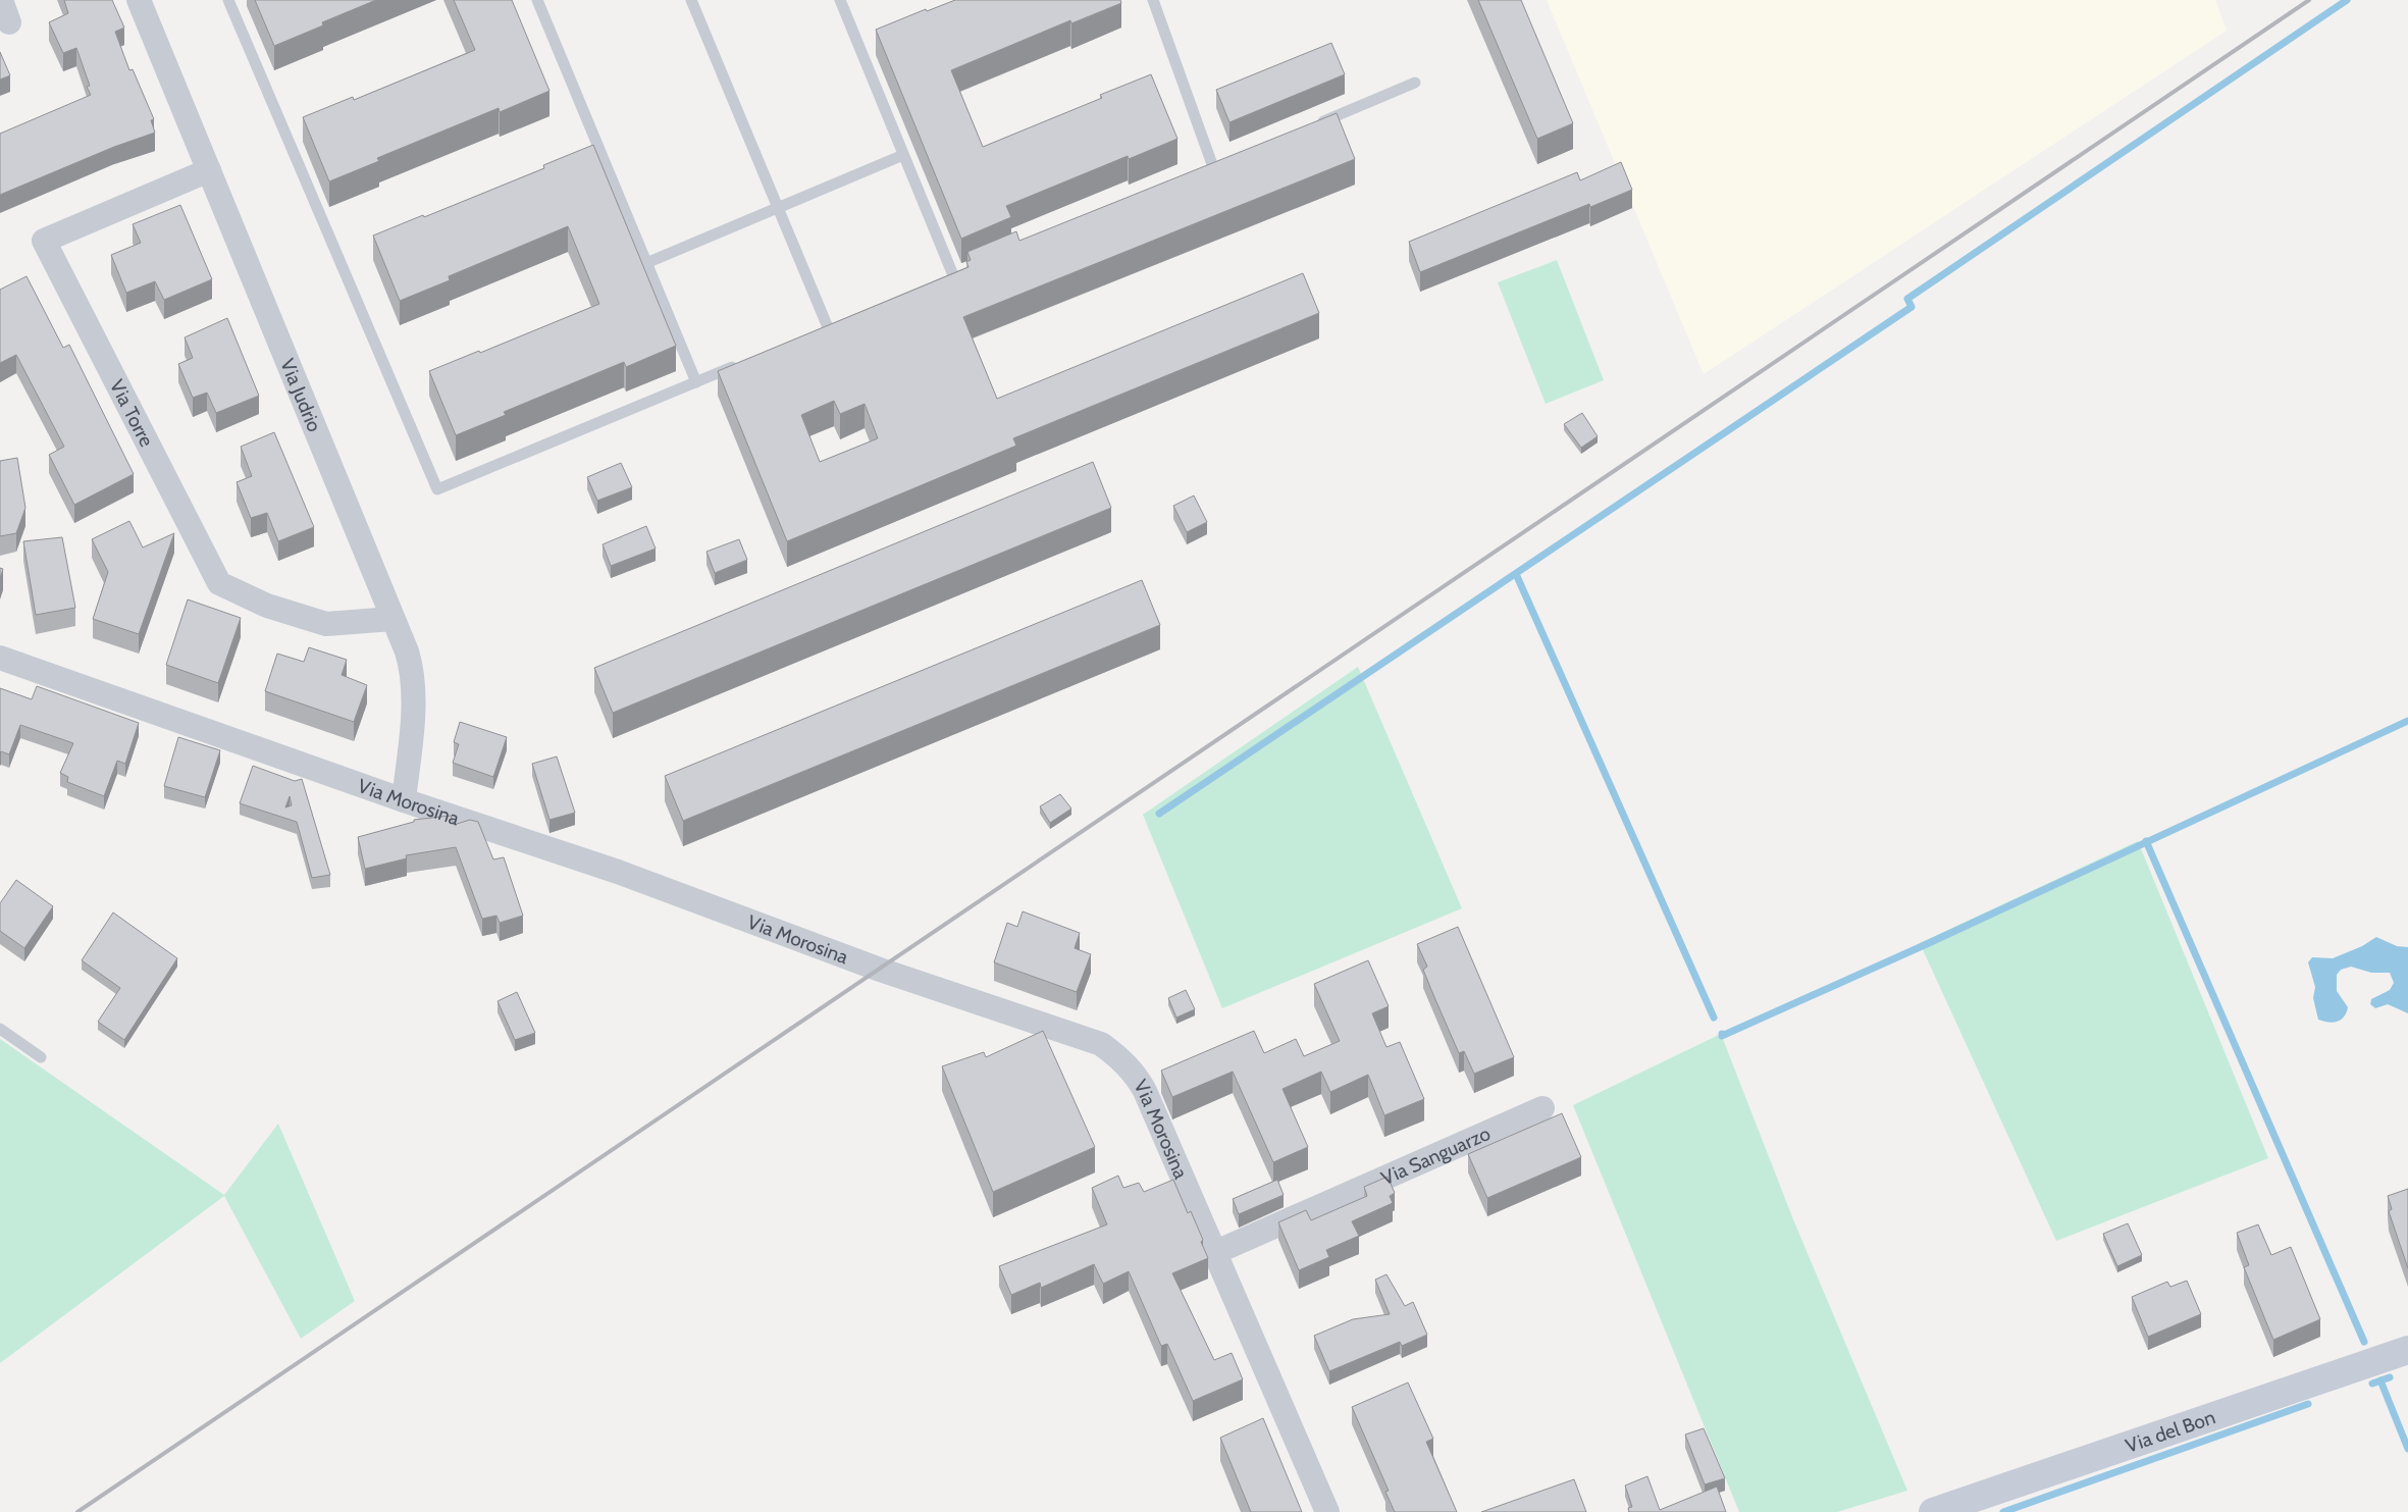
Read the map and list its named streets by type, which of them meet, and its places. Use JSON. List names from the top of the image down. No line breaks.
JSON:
{"streets":{"street":["Via Judrio","Via Torre","Via Morosina","Via Sanguarzo","Via del Bon"]},"crossings":[["Via Judrio","Via Torre"],["Via Judrio","Via Morosina"],["Via Morosina","Via Sanguarzo"]]}
